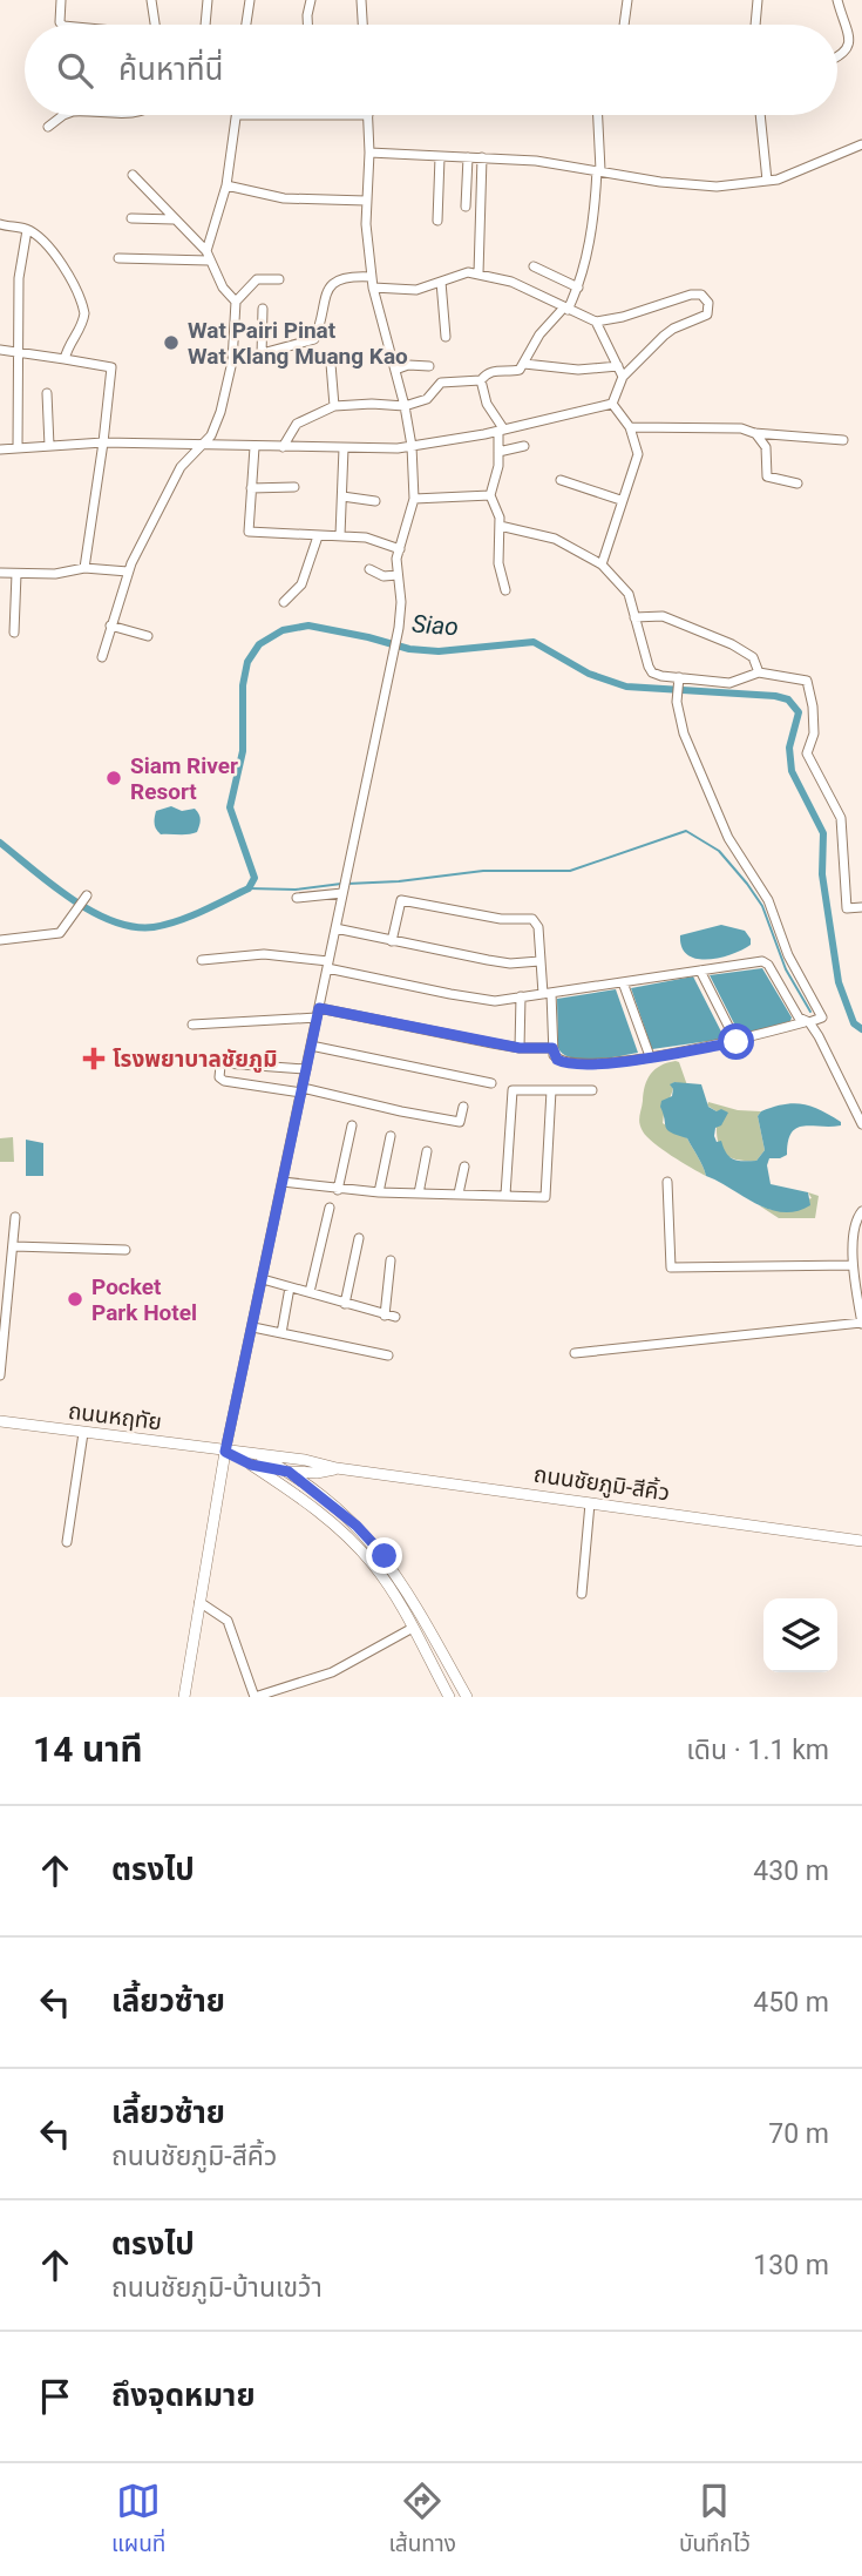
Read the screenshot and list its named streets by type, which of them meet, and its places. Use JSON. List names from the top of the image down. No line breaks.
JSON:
{"streets":{"main road":["ถนนหฤทัย","ถนนชัยภูมิ-สีคิ้ว"]},"crossings":[["ถนนหฤทัย","ถนนชัยภูมิ-สีคิ้ว"]],"water":["Siao"],"places":{"other":["Wat Pairi Pinat Wat Klang Muang Kao","Siam River Resort","Pocket Park Hotel"],"health":["โรงพยาบาลชัยภูมิ"]},"page":{"search":"ค้นหาที่นี่","heading":["14 นาที","เดิน · 1.1 km"],"list":[["ตรงไป","430 m"],["เลี้ยวซ้าย","450 m"],["เลี้ยวซ้าย","ถนนชัยภูมิ-สีคิ้ว","70 m"],["ตรงไป","ถนนชัยภูมิ-บ้านเขว้า","130 m"],"ถึงจุดหมาย"],"nav":["แผนที่","เส้นทาง","บันทึกไว้"]}}
